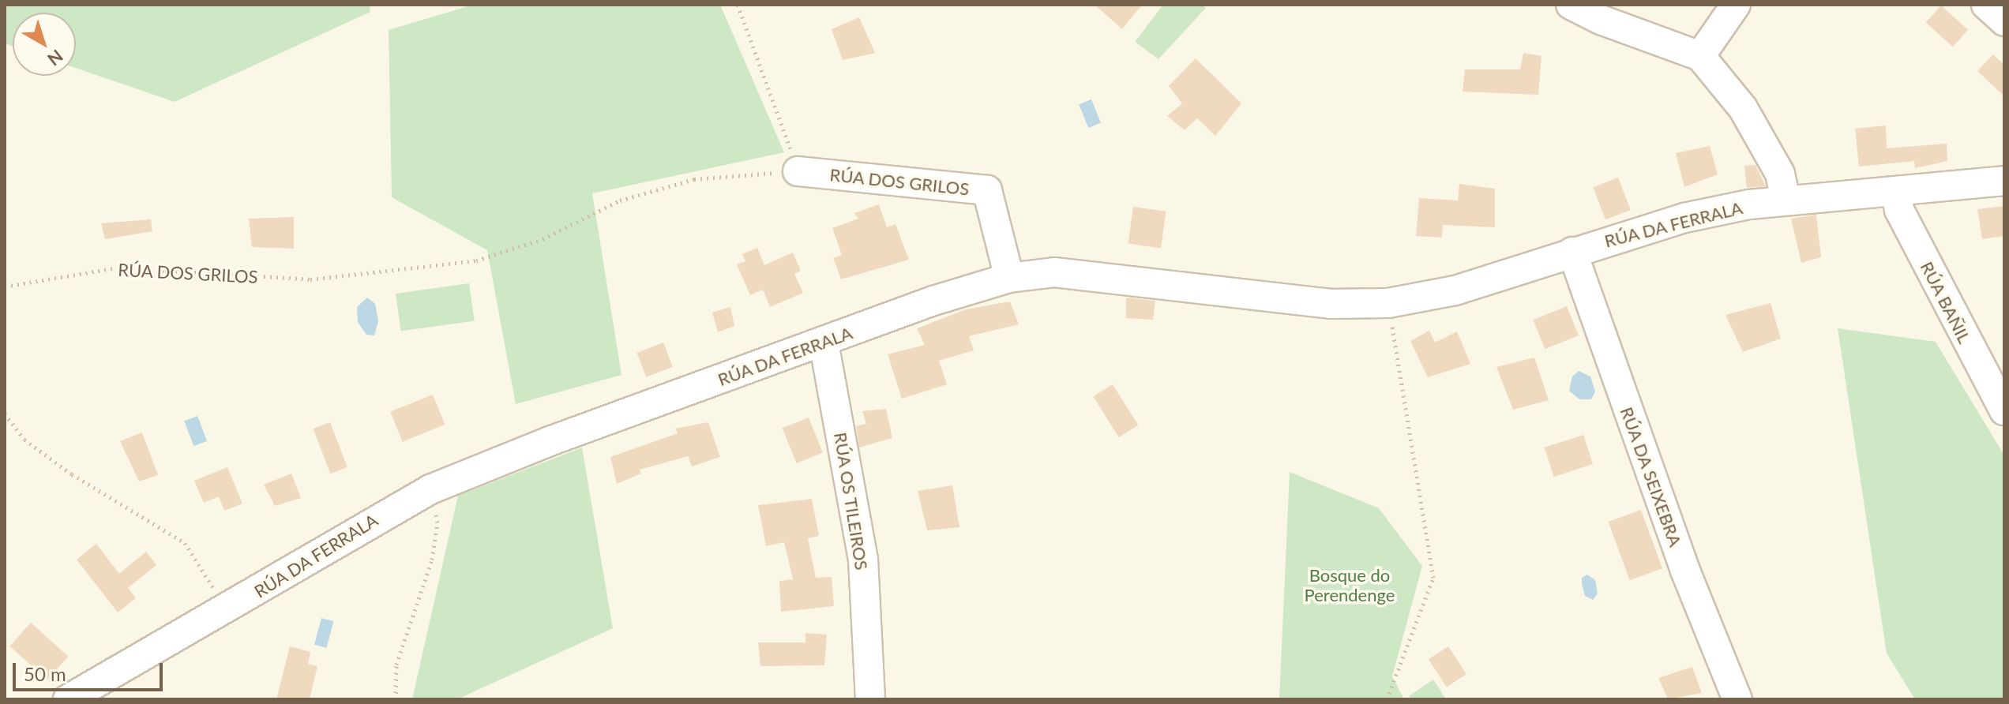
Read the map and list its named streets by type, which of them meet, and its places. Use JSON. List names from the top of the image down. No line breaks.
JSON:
{"streets":{"street":["RÚA DOS GRILOS","RÚA DA FERRALA","RÚA BAÑIL","RÚA DA SEIXEBRA","RÚA OS TILEIROS"]},"crossings":[["RÚA DOS GRILOS","RÚA DA FERRALA"],["RÚA DA FERRALA","RÚA BAÑIL"],["RÚA DA FERRALA","RÚA DA SEIXEBRA"],["RÚA DA FERRALA","RÚA OS TILEIROS"]],"parks":["Bosque do Perendenge"],"scale_bar":"50 m","north":"bottom right"}
